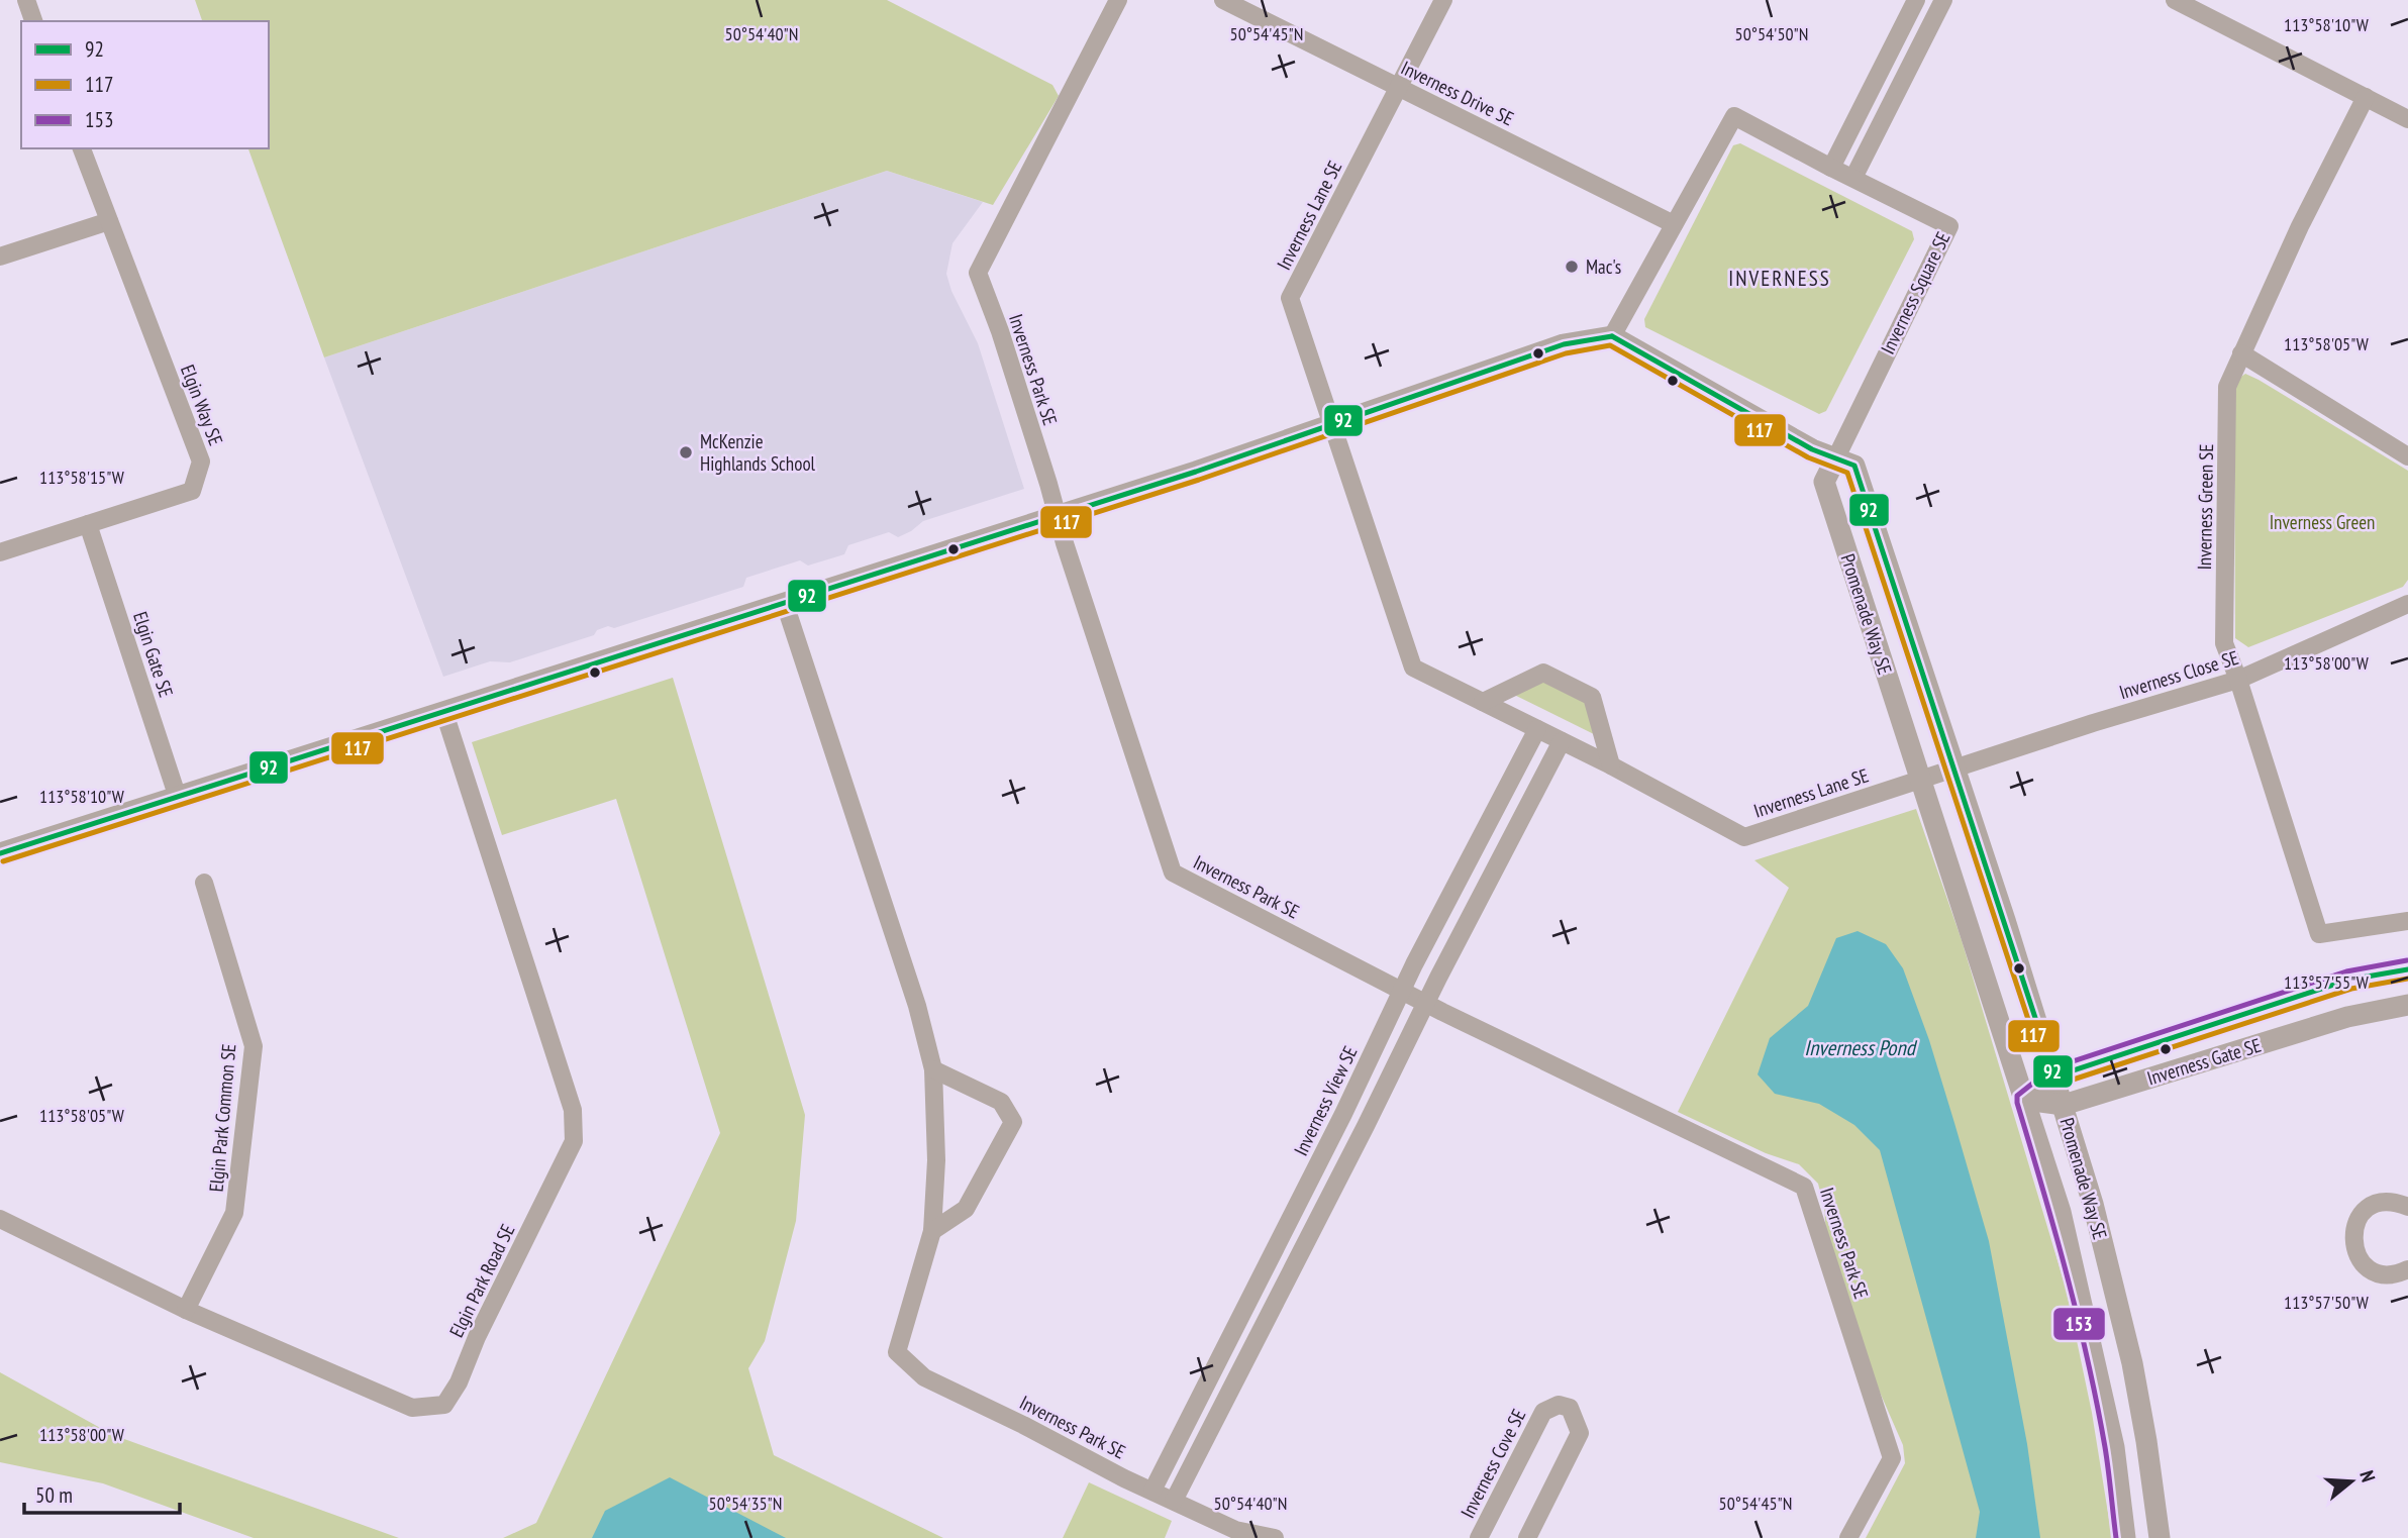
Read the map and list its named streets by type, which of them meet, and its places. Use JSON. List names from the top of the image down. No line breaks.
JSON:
{"streets":{"street":["Inverness Drive SE","Inverness Lane SE","Inverness Square SE","Inverness Park SE","Elgin Way SE","Inverness Green SE","Promenade Way SE","Elgin Gate SE","Inverness Close SE","Inverness Gate SE","Inverness View SE","Elgin Park Common SE","Elgin Park Road SE","Inverness Cove SE"]},"crossings":[["Inverness Drive SE","Inverness Lane SE"],["Inverness Drive SE","Inverness Square SE"],["Inverness Lane SE","Promenade Way SE"],["Inverness Lane SE","Inverness Close SE"],["Inverness Lane SE","Inverness View SE"],["Inverness Square SE","Promenade Way SE"],["Inverness Park SE","Inverness View SE"],["Elgin Way SE","Elgin Gate SE"],["Inverness Green SE","Inverness Close SE"],["Promenade Way SE","Inverness Close SE"],["Promenade Way SE","Inverness Gate SE"],["Elgin Park Common SE","Elgin Park Road SE"]],"districts":["INVERNESS"],"water":["Inverness Pond"],"parks":["Inverness Green"],"places":["Mac's","McKenzie Highlands School"],"lines":["transit line 92","transit line 117","transit line 153"],"legend":["92","117","153"],"scale_bar":"50 m","north":"right","coordinates":["113°58'10\"W","50°54'40\"N","50°54'45\"N","50°54'50\"N","113°58'05\"W","113°58'15\"W","113°58'00\"W","113°57'55\"W","113°57'50\"W","50°54'35\"N"]}
